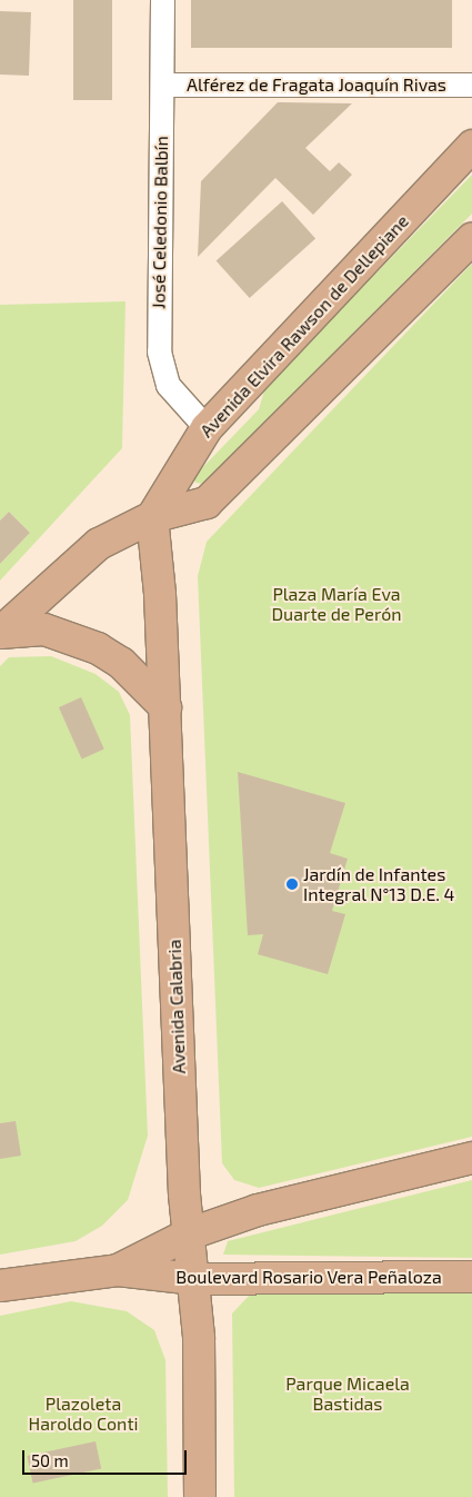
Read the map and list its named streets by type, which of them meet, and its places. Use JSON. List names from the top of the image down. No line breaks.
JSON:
{"streets":{"main road":["Avenida Elvira Rawson de Dellepiane","Avenida Calabria","Boulevard Rosario Vera Peñaloza"],"street":["Alférez de Fragata Joaquín Rivas","José Celedonio Balbín"]},"crossings":[["Alférez de Fragata Joaquín Rivas","José Celedonio Balbín"],["José Celedonio Balbín","Avenida Elvira Rawson de Dellepiane"],["Avenida Elvira Rawson de Dellepiane","Avenida Calabria"],["Avenida Calabria","Boulevard Rosario Vera Peñaloza"]],"parks":["Plaza María Eva Duarte de Perón","Parque Micaela Bastidas","Plazoleta Haroldo Conti"],"places":["Jardín de Infantes Integral N°13 D.E. 4"],"scale_bar":"50 m"}
